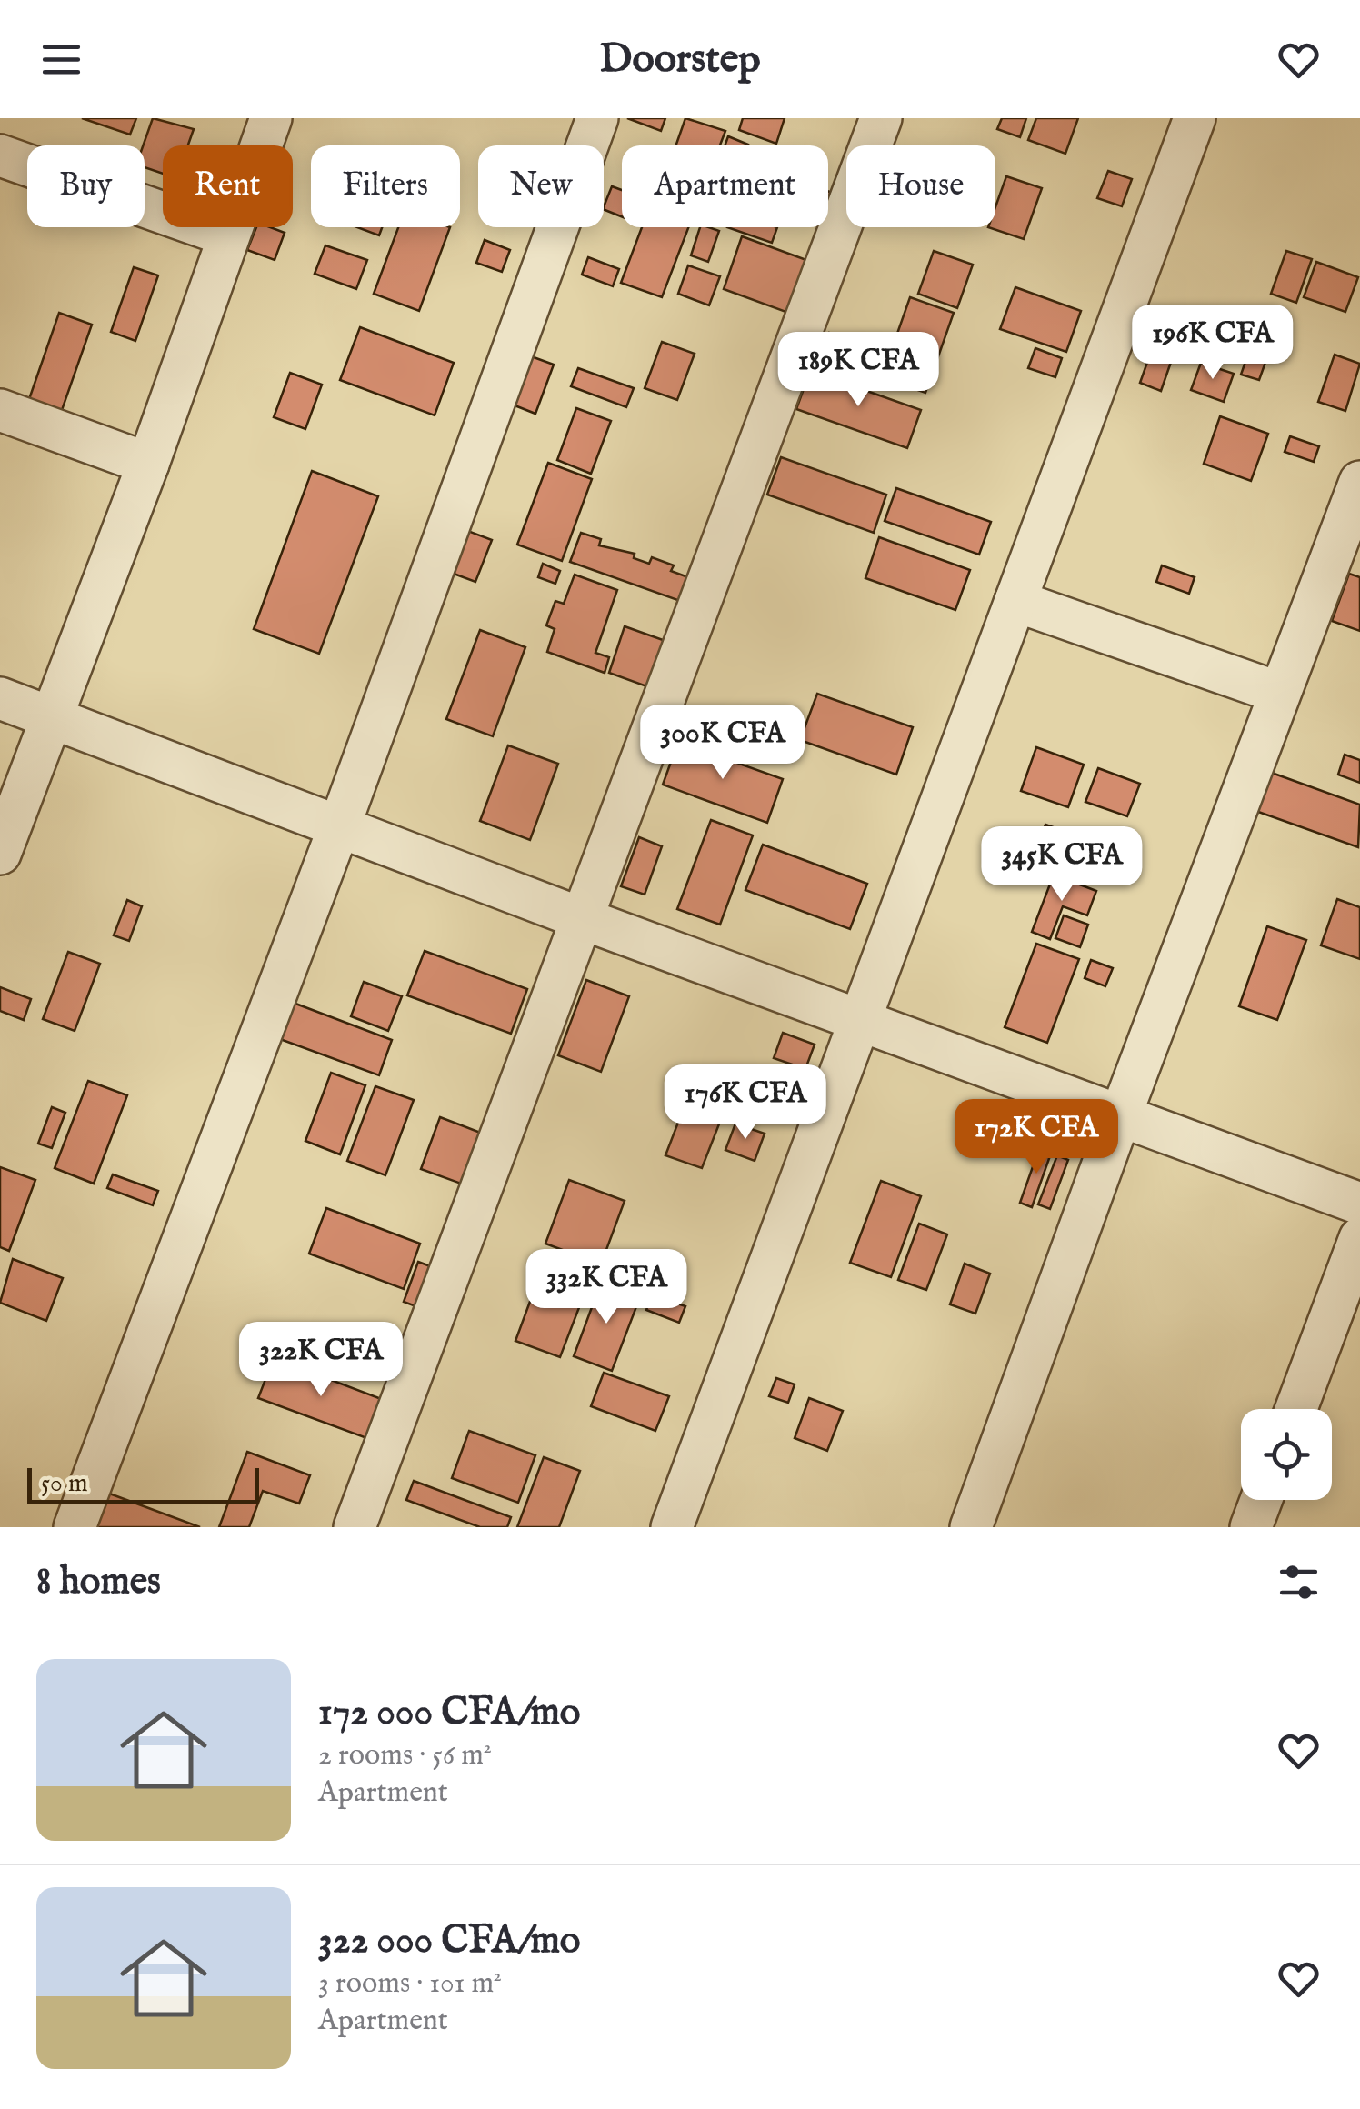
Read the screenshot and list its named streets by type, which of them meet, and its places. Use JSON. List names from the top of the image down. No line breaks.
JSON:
{"scale_bar":"50 m","page":{"header":"Doorstep","chip":["Buy","Rent","Filters","New","Apartment","House"],"price":["196K CFA","189K CFA","300K CFA","345K CFA","176K CFA","172K CFA","332K CFA","322K CFA"],"scale":"50 m","heading":"8 homes","list":[{"name":"172 000 CFA/mo","note":"2 rooms · 56 m² · Apartment"},{"name":"322 000 CFA/mo","note":"3 rooms · 101 m² · Apartment"}]}}
